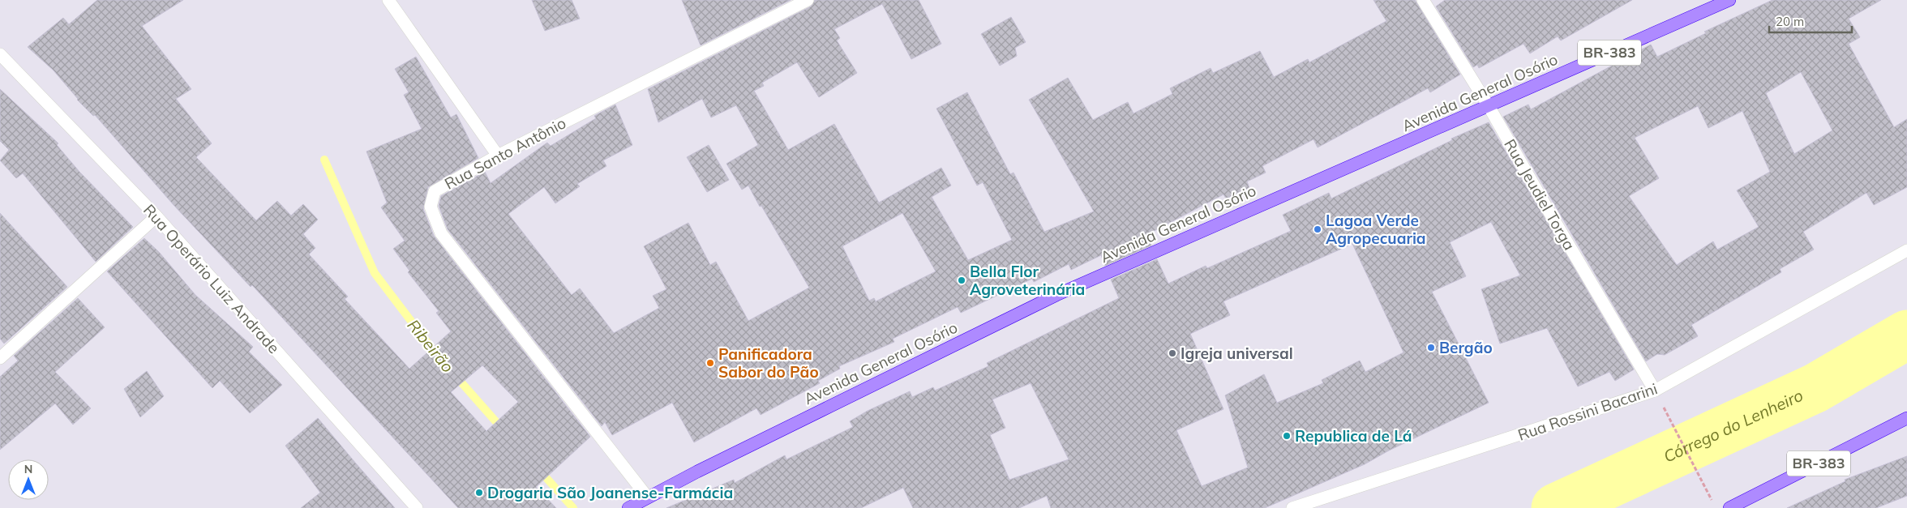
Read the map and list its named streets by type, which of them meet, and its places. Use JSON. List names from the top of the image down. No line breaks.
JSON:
{"streets":{"highway":["BR-383","Avenida General Osório"],"street":["Rua Santo Antônio","Rua Jeudiel Torga","Rua Operário Luiz Andrade","Rua Rossini Bacarini"]},"crossings":[["Avenida General Osório","Rua Santo Antônio"],["Avenida General Osório","Rua Jeudiel Torga"],["Rua Jeudiel Torga","Rua Rossini Bacarini"]],"water":["Ribeirão","Córrego do Lenheiro"],"places":["Lagoa Verde Agropecuaria","Bella Flor Agroveterinária","Bergão","Igreja universal","Panificadora Sabor do Pão","Republica de Lá","Drogaria São Joanense-Farmácia"],"scale_bar":"20 m","north":"top"}
